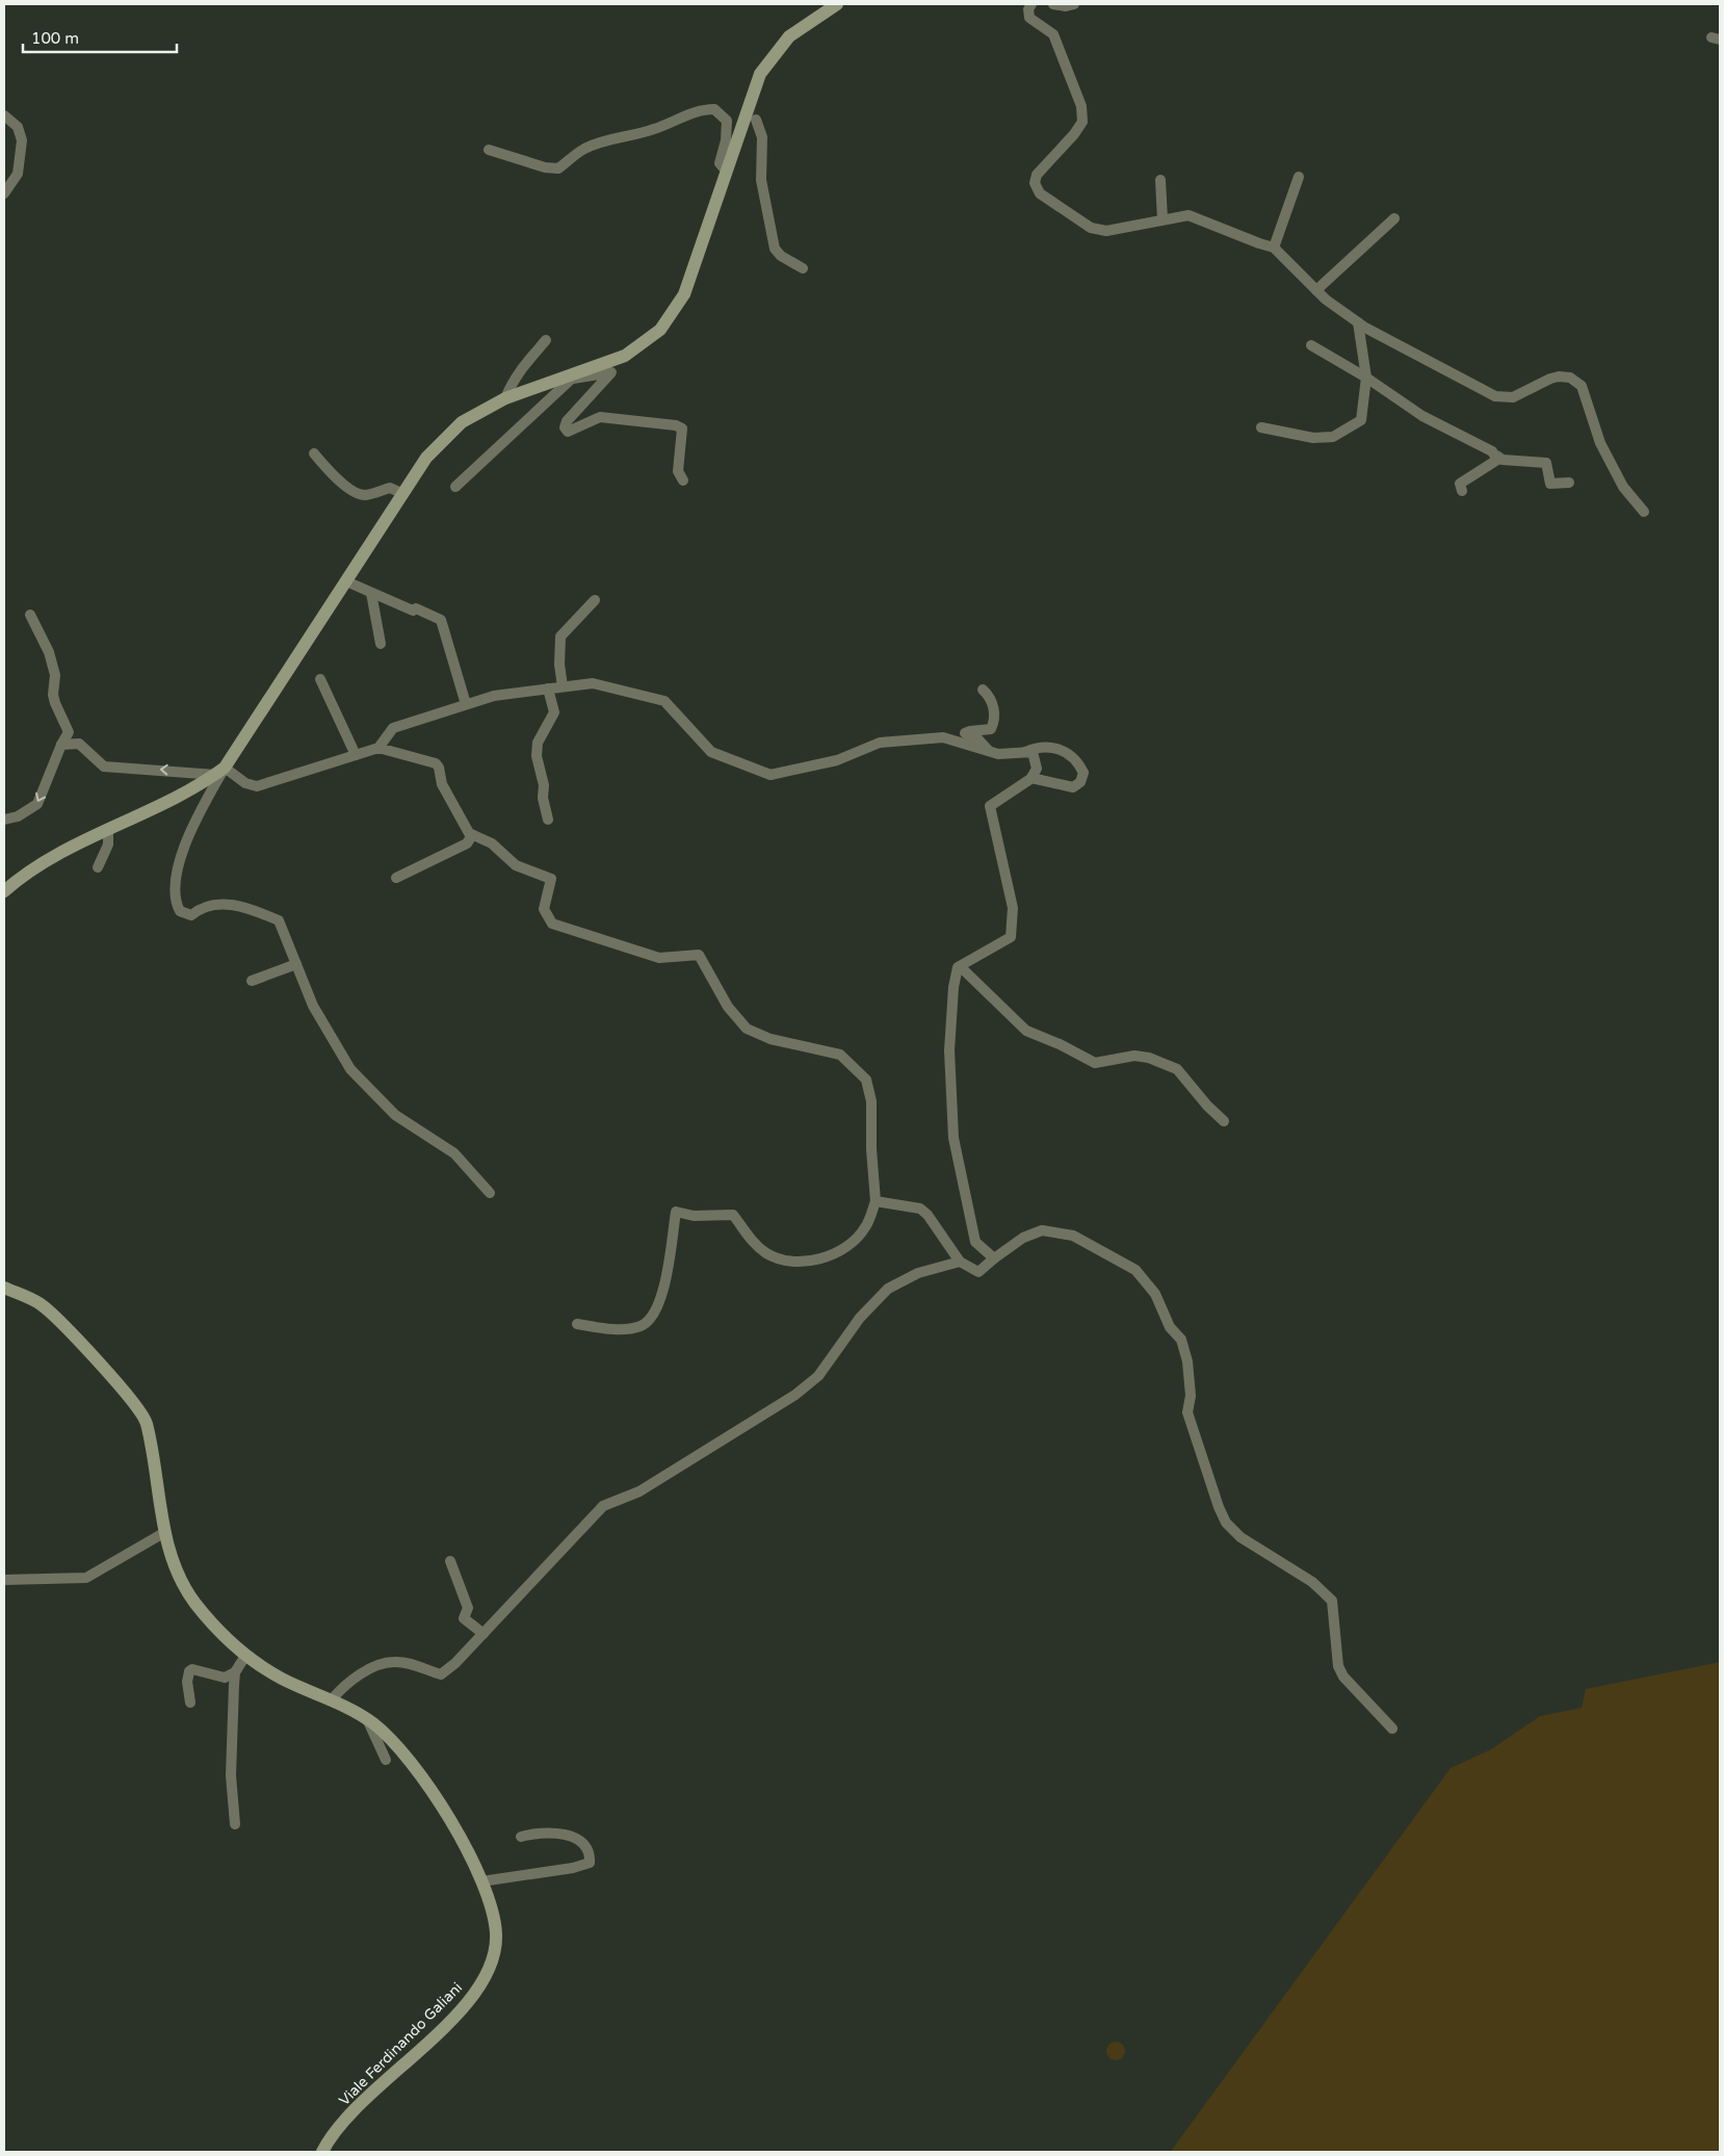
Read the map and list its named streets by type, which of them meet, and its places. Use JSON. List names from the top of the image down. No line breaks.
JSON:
{"streets":{"main road":["Viale Ferdinando Galiani"]},"scale_bar":"100 m"}
